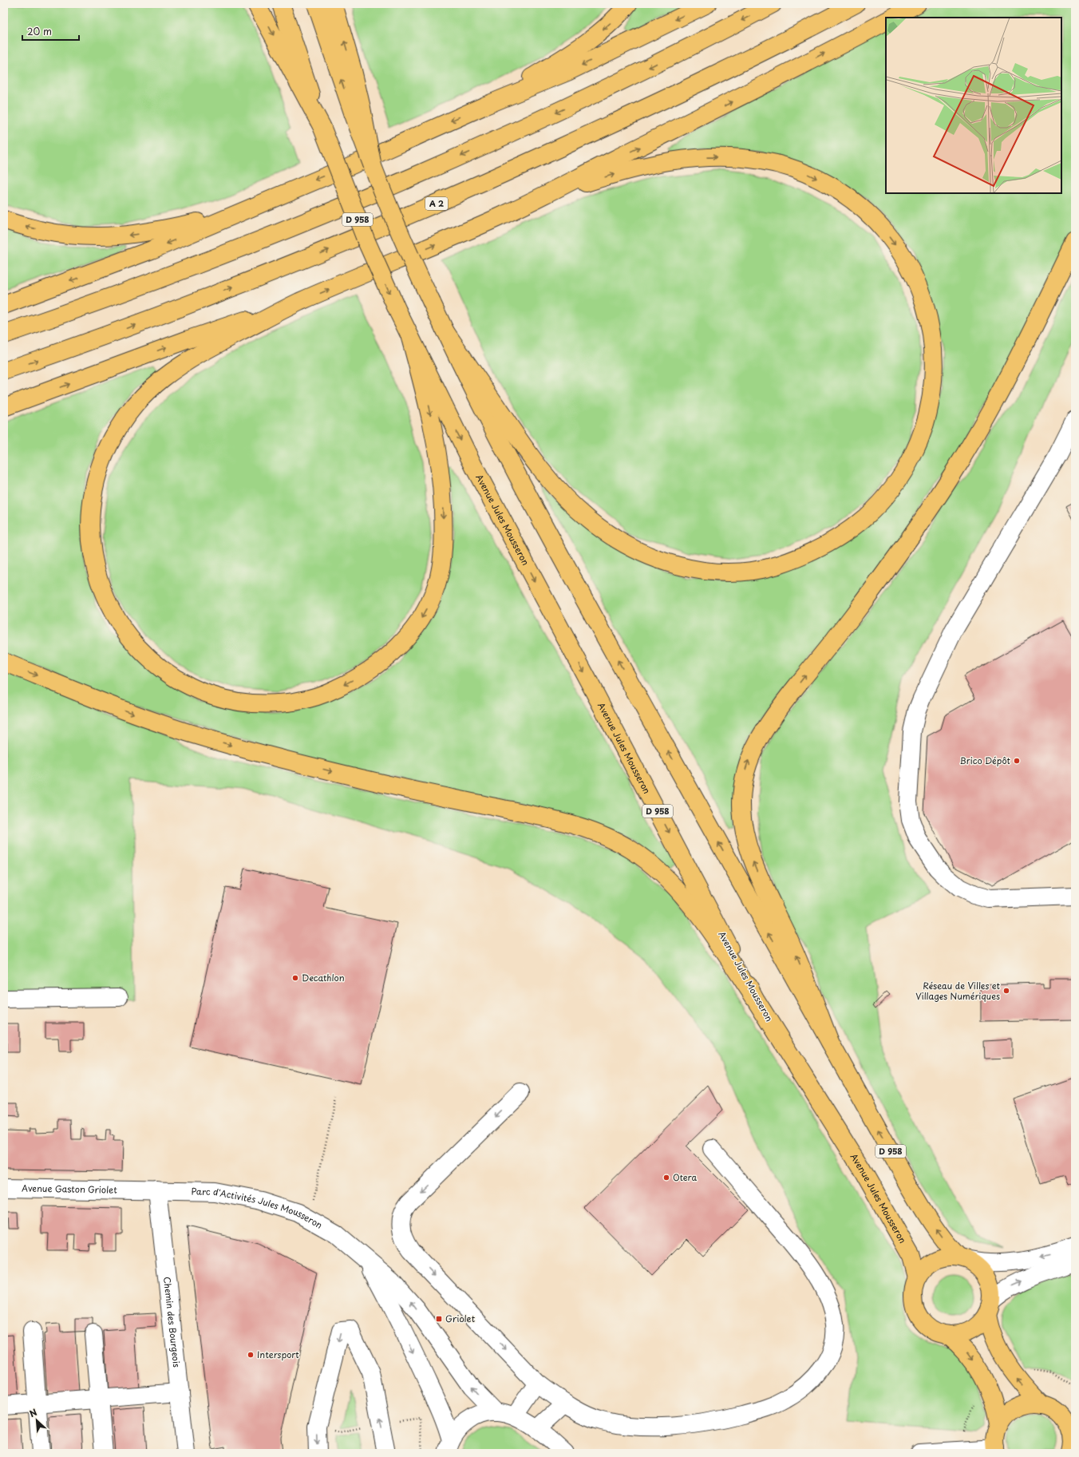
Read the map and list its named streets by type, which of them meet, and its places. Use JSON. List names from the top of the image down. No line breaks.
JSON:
{"streets":{"main road":["A 2","D 958","Avenue Jules Mousseron"],"street":["Avenue Gaston Griolet","Parc d'Activités Jules Mousseron","Chemin des Bourgeois"]},"crossings":[["D 958","Avenue Jules Mousseron"],["Avenue Gaston Griolet","Parc d'Activités Jules Mousseron"],["Parc d'Activités Jules Mousseron","Chemin des Bourgeois"]],"places":{"other":["Brico Dépôt","Decathlon","Réseau de Villes et Villages Numériques","Otera","Intersport"],"transit":["Griolet"]},"scale_bar":"20 m","north":"top left"}
